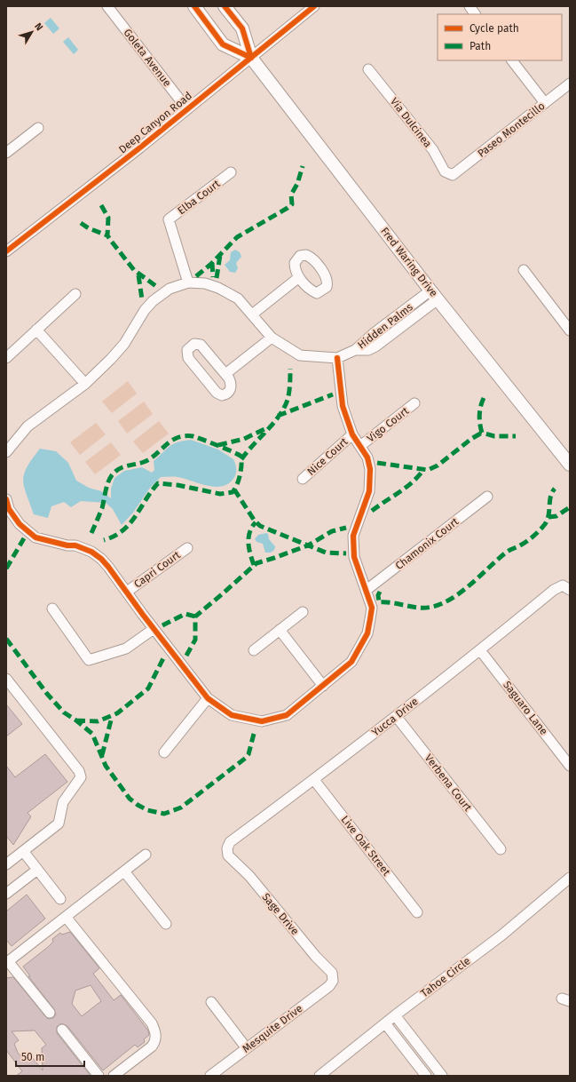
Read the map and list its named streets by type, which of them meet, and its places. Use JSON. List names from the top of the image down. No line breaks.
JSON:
{"streets":{"main road":["Fred Waring Drive"],"street":["Goleta Avenue","Deep Canyon Road","Via Dulcinea","Paseo Montecillo","Elba Court","Hidden Palms","Vigo Court","Nice Court","Chamonix Court","Capri Court","Saguaro Lane","Yucca Drive","Verbena Court","Live Oak Street","Sage Drive","Tahoe Circle","Mesquite Drive"]},"crossings":[["Goleta Avenue","Deep Canyon Road"],["Deep Canyon Road","Fred Waring Drive"],["Via Dulcinea","Paseo Montecillo"],["Fred Waring Drive","Hidden Palms"],["Saguaro Lane","Yucca Drive"],["Yucca Drive","Verbena Court"],["Yucca Drive","Live Oak Street"],["Yucca Drive","Sage Drive"],["Sage Drive","Mesquite Drive"]],"legend":["Cycle path","Path"],"scale_bar":"50 m","north":"top right"}
